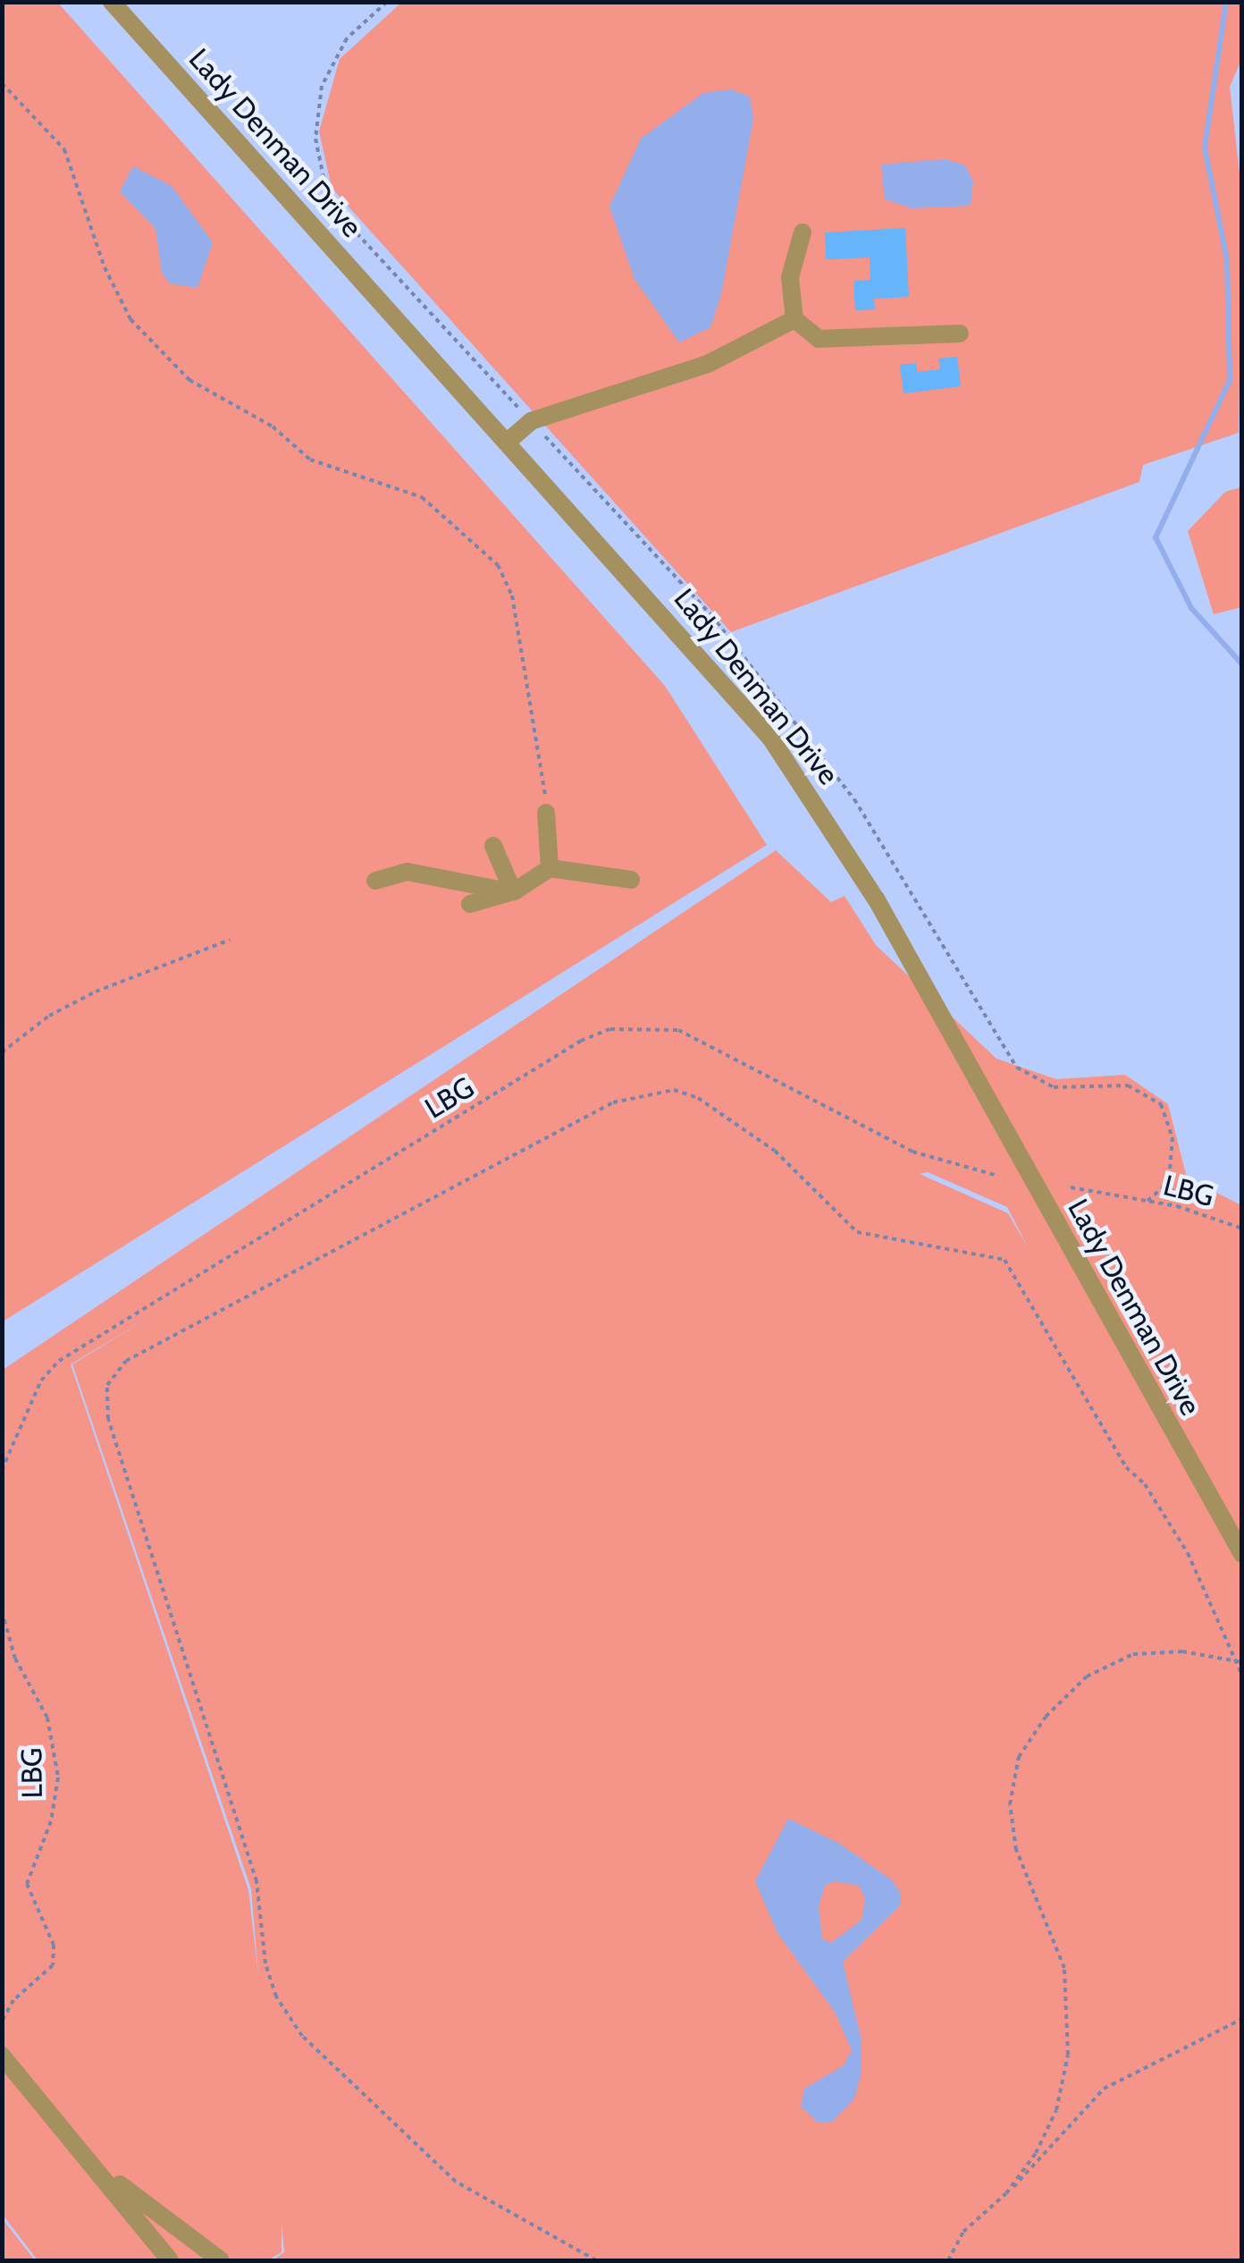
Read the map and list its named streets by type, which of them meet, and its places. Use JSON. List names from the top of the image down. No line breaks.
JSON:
{"streets":{"street":["Lady Denman Drive"],"path":["LBG"]}}
